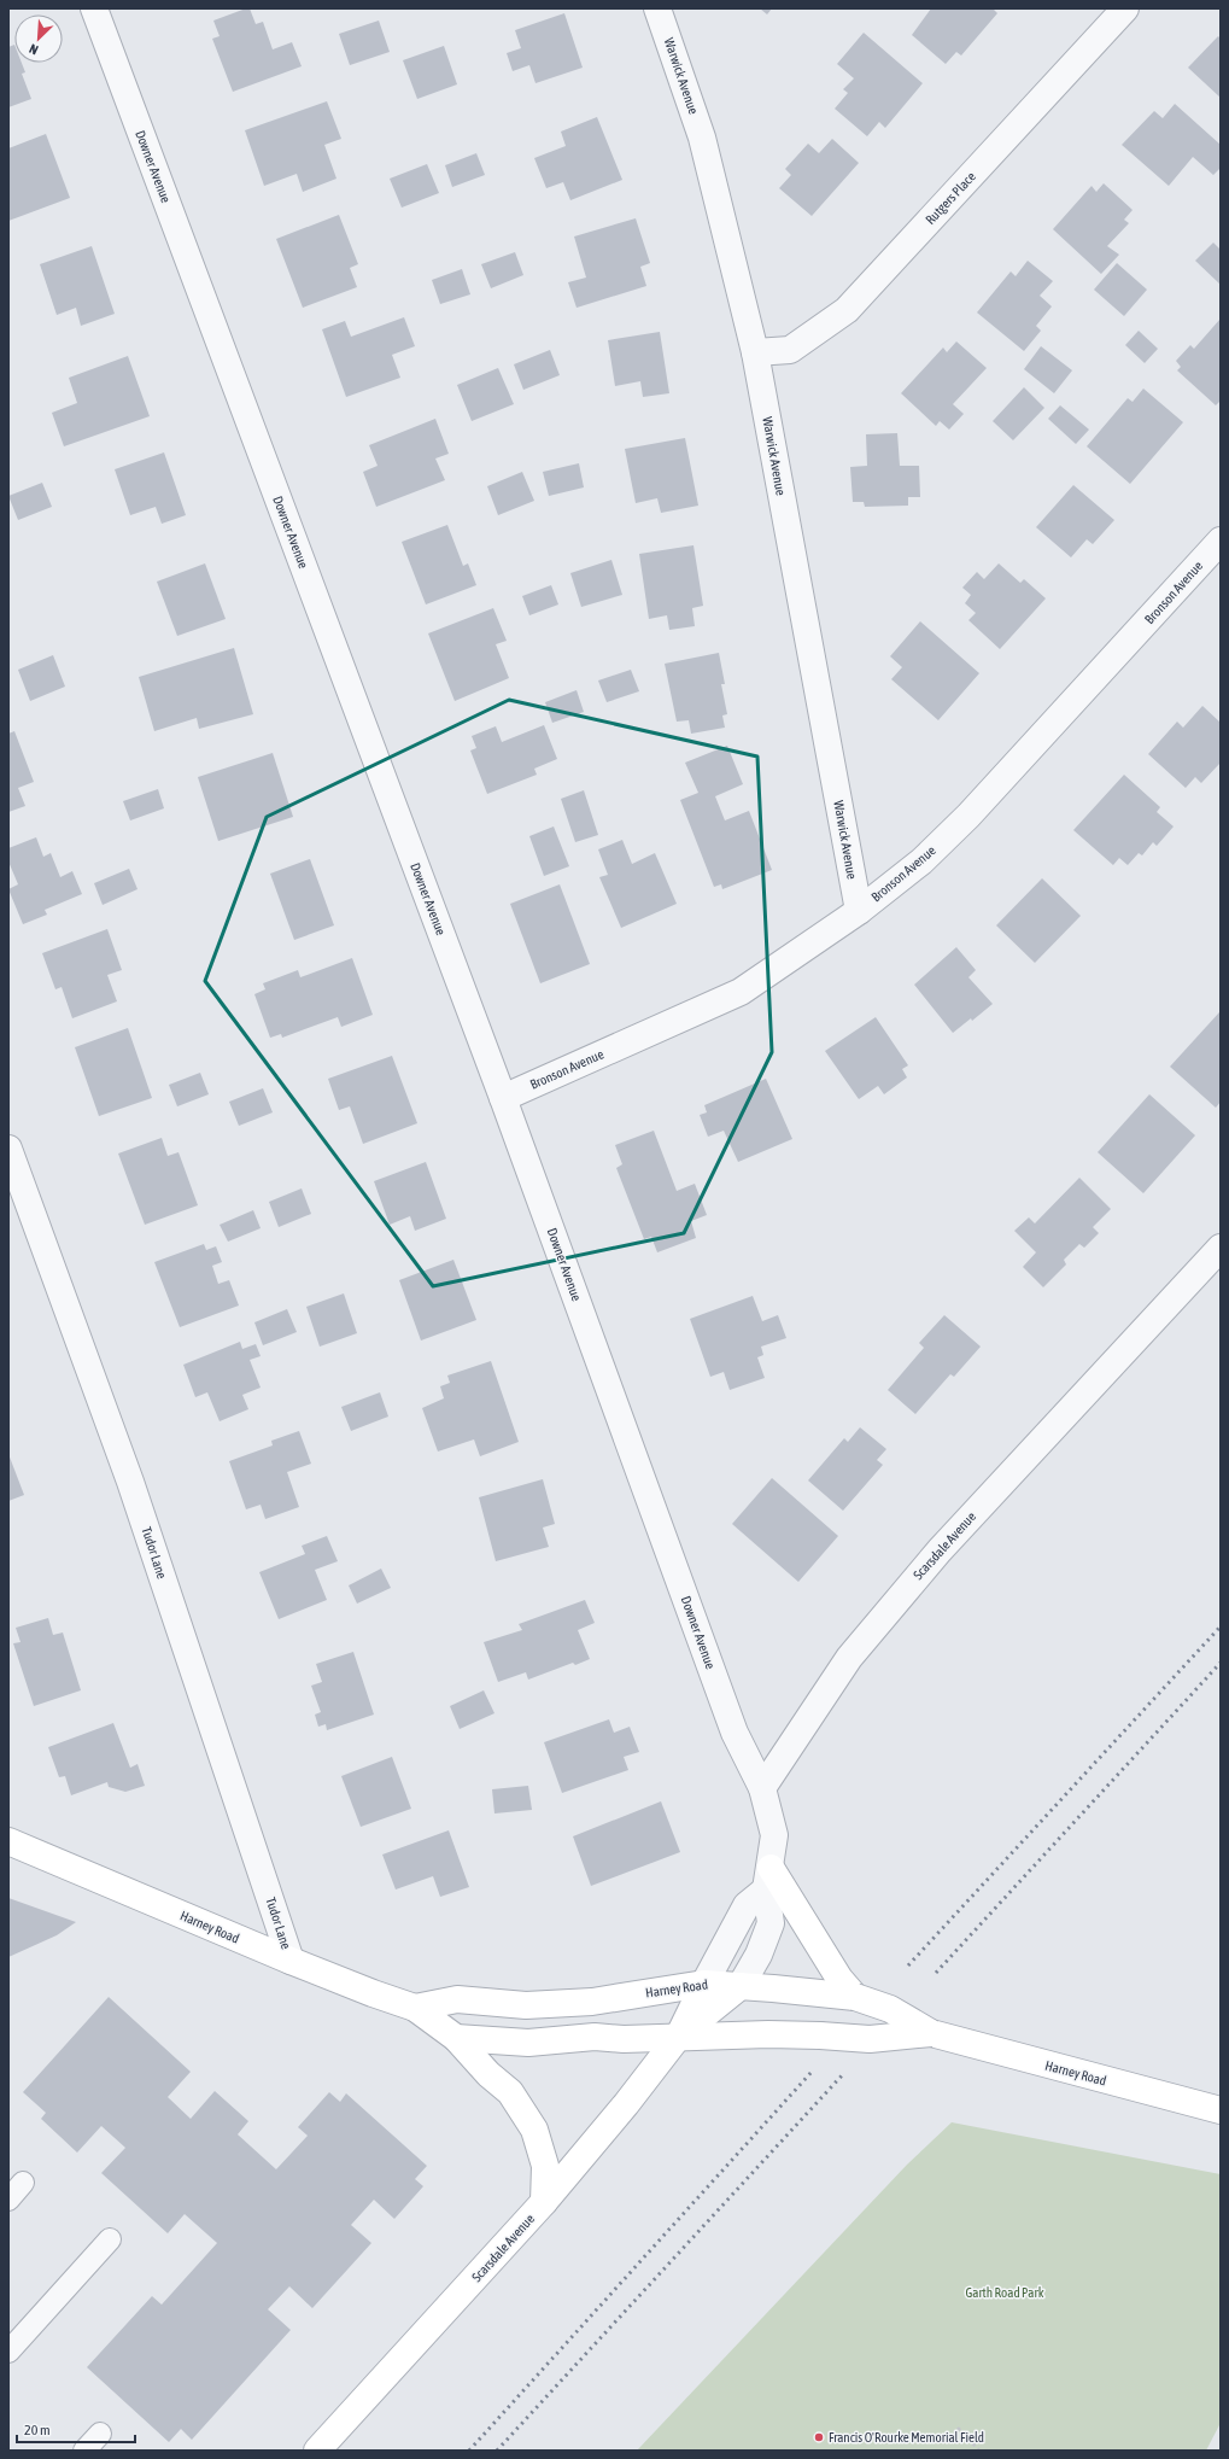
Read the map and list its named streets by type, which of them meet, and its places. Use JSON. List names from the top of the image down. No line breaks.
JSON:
{"streets":{"street":["Warwick Avenue","Downer Avenue","Rutgers Place","Bronson Avenue","Scarsdale Avenue","Tudor Lane","Harney Road"]},"crossings":[["Warwick Avenue","Rutgers Place"],["Warwick Avenue","Bronson Avenue"],["Downer Avenue","Bronson Avenue"],["Downer Avenue","Scarsdale Avenue"],["Scarsdale Avenue","Harney Road"],["Tudor Lane","Harney Road"]],"parks":["Garth Road Park"],"places":["Francis O'Rourke Memorial Field"],"scale_bar":"20 m","north":"bottom left"}
